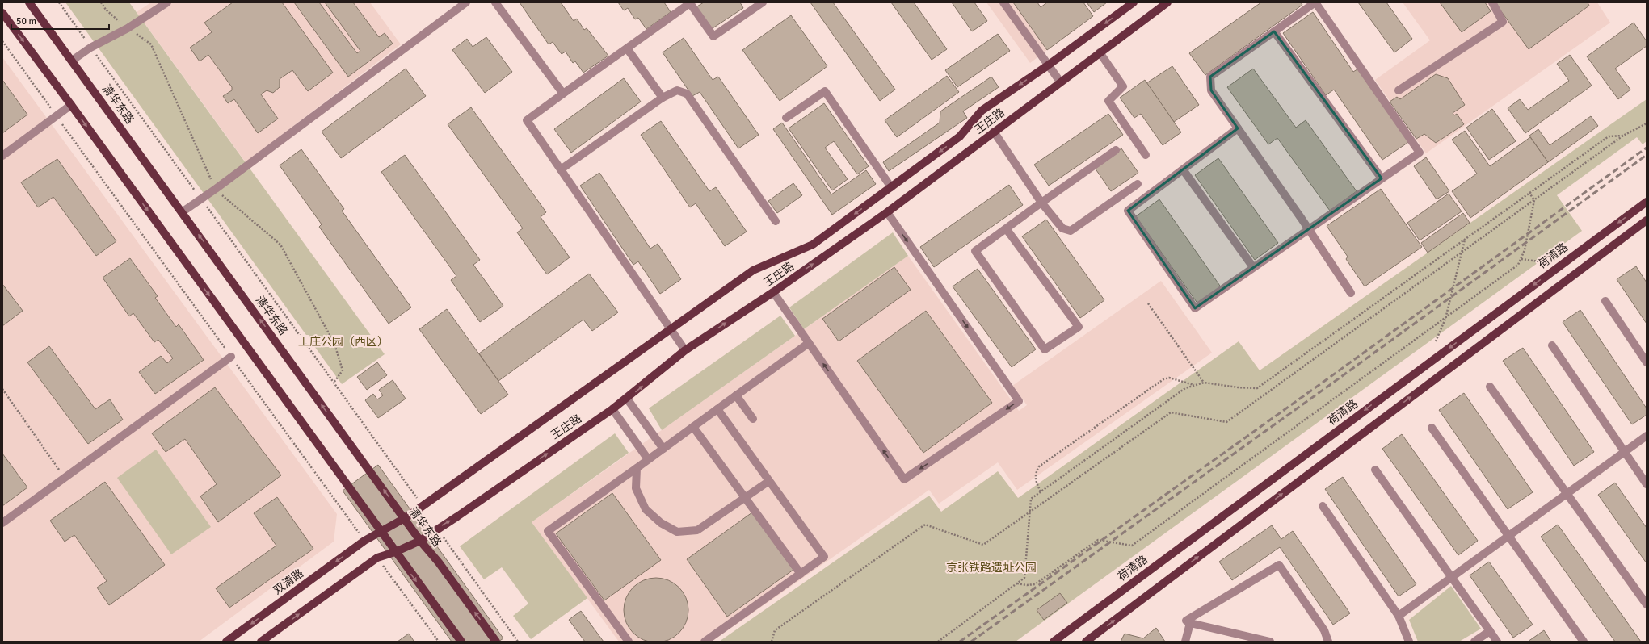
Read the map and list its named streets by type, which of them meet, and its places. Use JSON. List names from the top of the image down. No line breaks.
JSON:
{"streets":{"main road":["清华东路","王庄路","荷清路","双清路"]},"crossings":[["清华东路","王庄路"],["王庄路","双清路"]],"parks":["王庄公园（西区）","京张铁路遗址公园"],"scale_bar":"50 m"}
